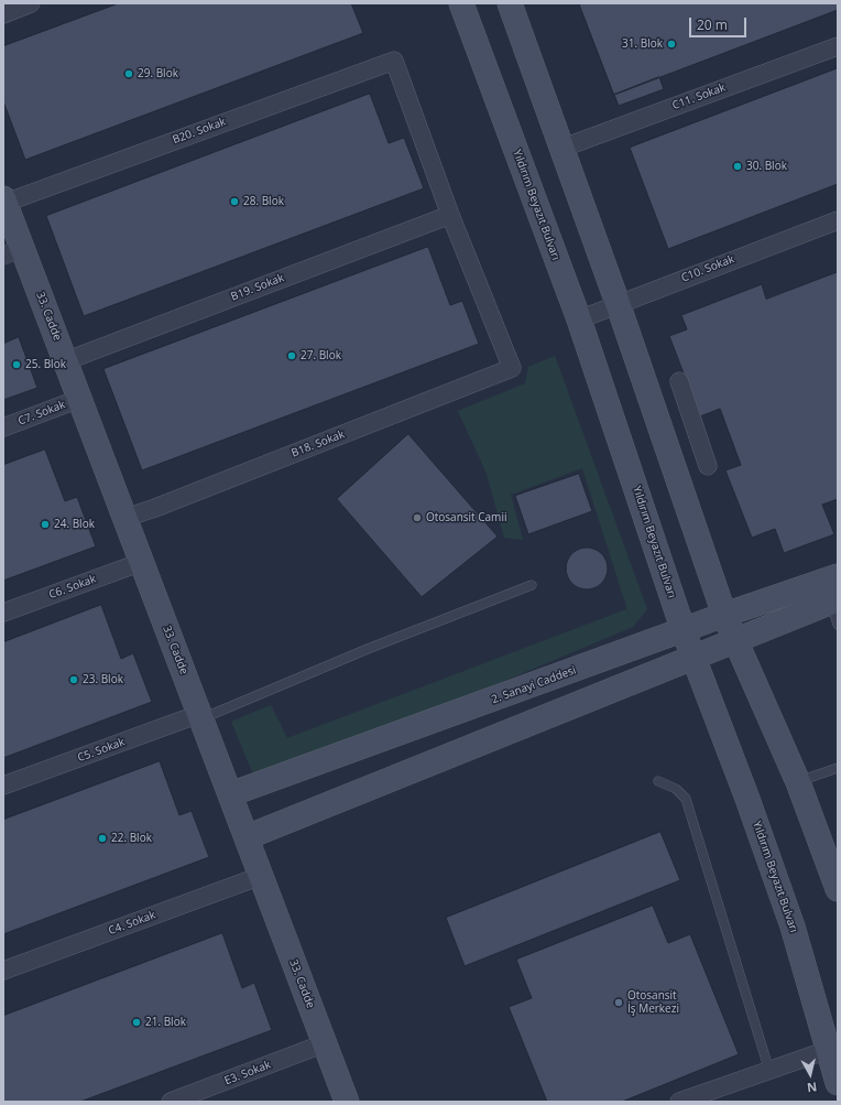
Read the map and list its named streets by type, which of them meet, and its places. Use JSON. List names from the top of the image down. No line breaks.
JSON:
{"streets":{"main road":["Yıldırım Beyazıt Bulvarı","33. Cadde","2. Sanayi Caddesi"],"street":["C11. Sokak","B20. Sokak","C10. Sokak","B19. Sokak","C7. Sokak","B18. Sokak","C6. Sokak","C5. Sokak","C4. Sokak","E3. Sokak"]},"crossings":[["B20. Sokak","B19. Sokak"],["B20. Sokak","33. Cadde"],["B20. Sokak","B18. Sokak"],["Yıldırım Beyazıt Bulvarı","C10. Sokak"],["Yıldırım Beyazıt Bulvarı","2. Sanayi Caddesi"],["B19. Sokak","33. Cadde"],["B19. Sokak","B18. Sokak"],["33. Cadde","C7. Sokak"],["33. Cadde","B18. Sokak"],["33. Cadde","C6. Sokak"],["33. Cadde","2. Sanayi Caddesi"],["33. Cadde","C5. Sokak"],["33. Cadde","C4. Sokak"],["33. Cadde","E3. Sokak"]],"places":["31. Blok","29. Blok","30. Blok","28. Blok","27. Blok","25. Blok","Otosansit Camii","24. Blok","23. Blok","22. Blok","Otosansit İş Merkezi","21. Blok"],"scale_bar":"20 m","north":"bottom"}
